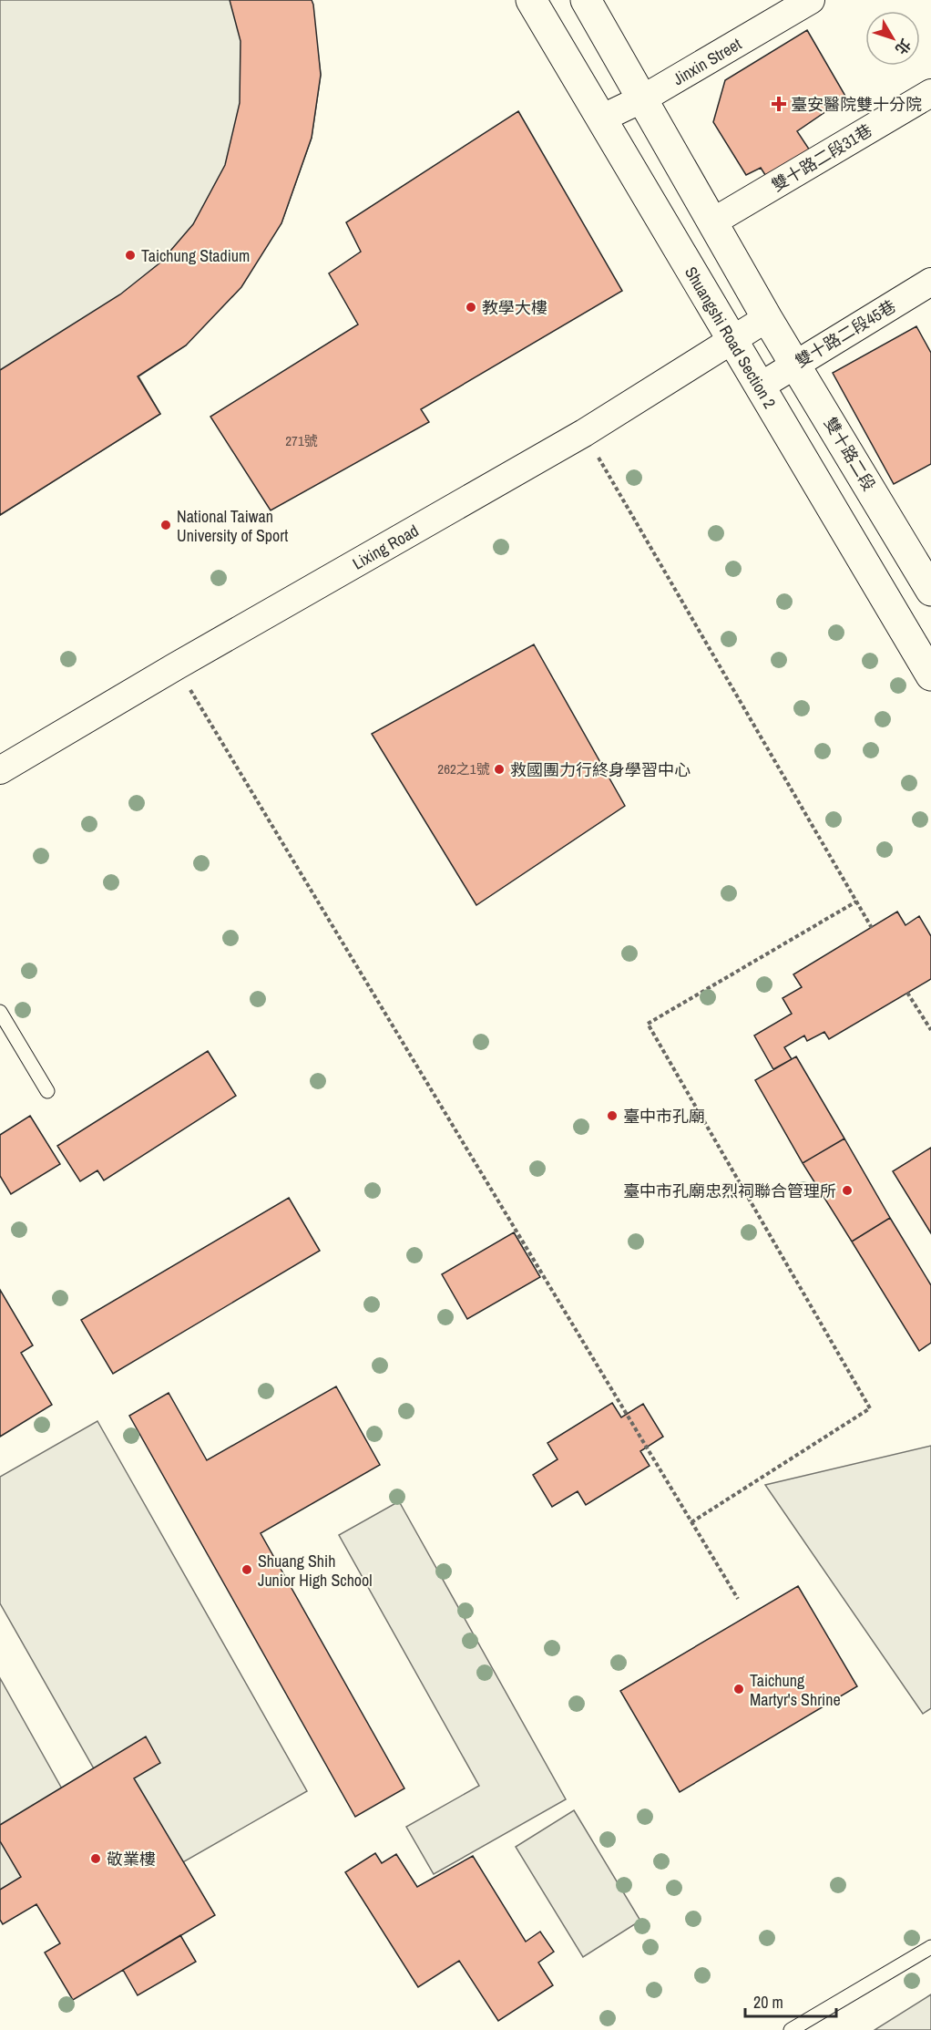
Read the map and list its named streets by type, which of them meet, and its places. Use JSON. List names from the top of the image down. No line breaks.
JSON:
{"streets":{"street":["Jinxin Street","雙十路二段31巷","雙十路二段45巷","Shuangshi Road Section 2","雙十路二段","Lixing Road"]},"crossings":[["Jinxin Street","Shuangshi Road Section 2"],["雙十路二段45巷","Shuangshi Road Section 2"],["雙十路二段45巷","雙十路二段"],["Shuangshi Road Section 2","Lixing Road"],["雙十路二段","Lixing Road"]],"places":{"health":["臺安醫院雙十分院"],"other":["Taichung Stadium","教學大樓","National Taiwan University of Sport","救國團力行終身學習中心","臺中市孔廟","臺中市孔廟忠烈祠聯合管理所","Shuang Shih Junior High School","Taichung Martyr's Shrine","敬業樓"]},"house_numbers":["271號","262之1號"],"scale_bar":"20 m","north":"bottom right"}
